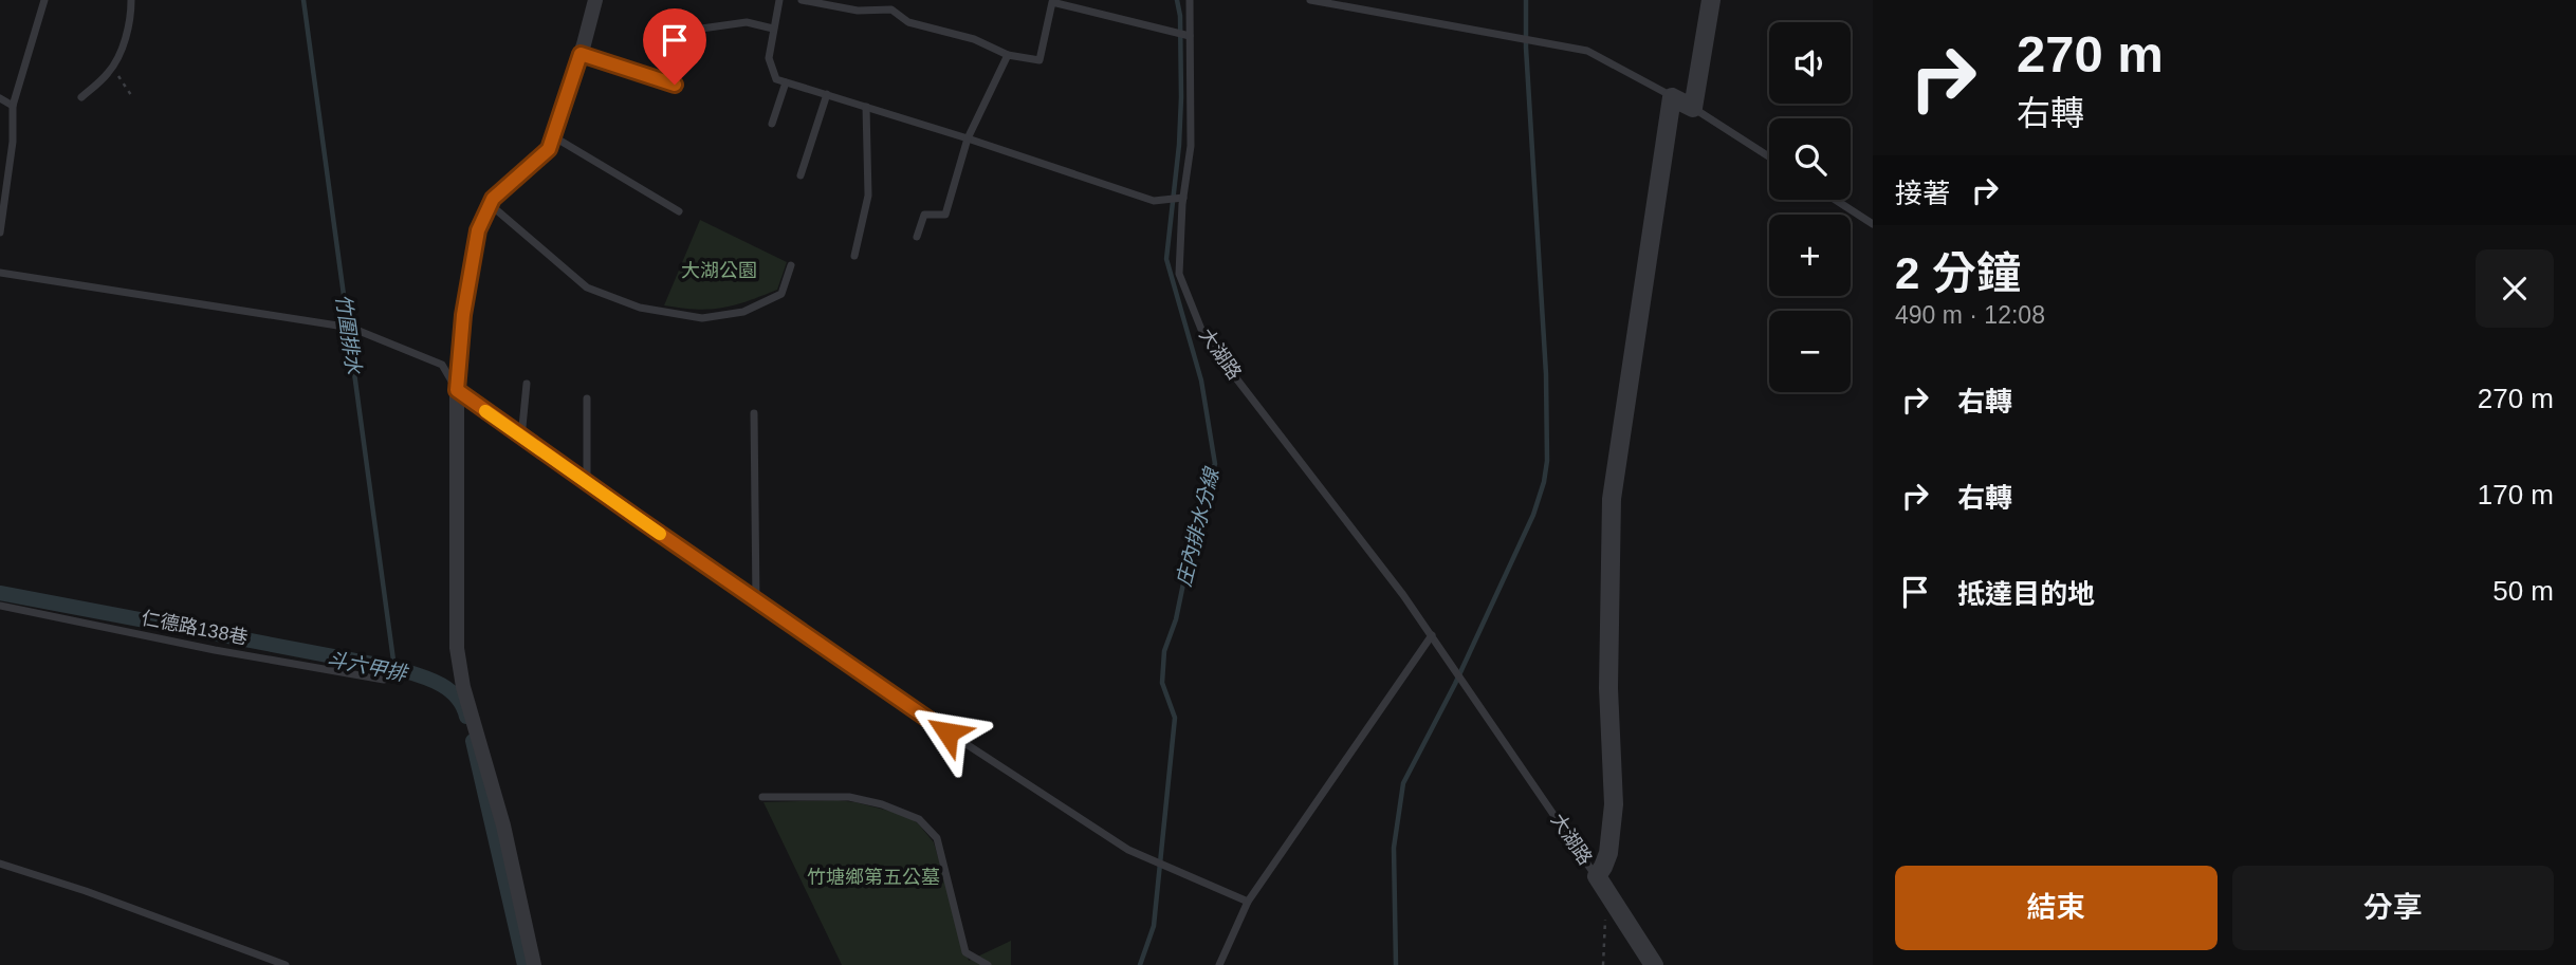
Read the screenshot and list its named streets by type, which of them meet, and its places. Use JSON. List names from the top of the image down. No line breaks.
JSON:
{"streets":{"street":["大湖路"],"lane":["仁德路138巷"]},"water":["竹圍排水","庄內排水分線","斗六甲排"],"parks":["大湖公園","竹塘鄉第五公墓"],"page":{"turn":["270 m","右轉"],"map_buttons":["+","−"],"then":"接著","heading":["2 分鐘","490 m · 12:08"],"list":[{"name":"右轉","value":"270 m"},{"name":"右轉","value":"170 m"},{"name":"抵達目的地","value":"50 m"}],"buttons":["結束","分享"]}}
